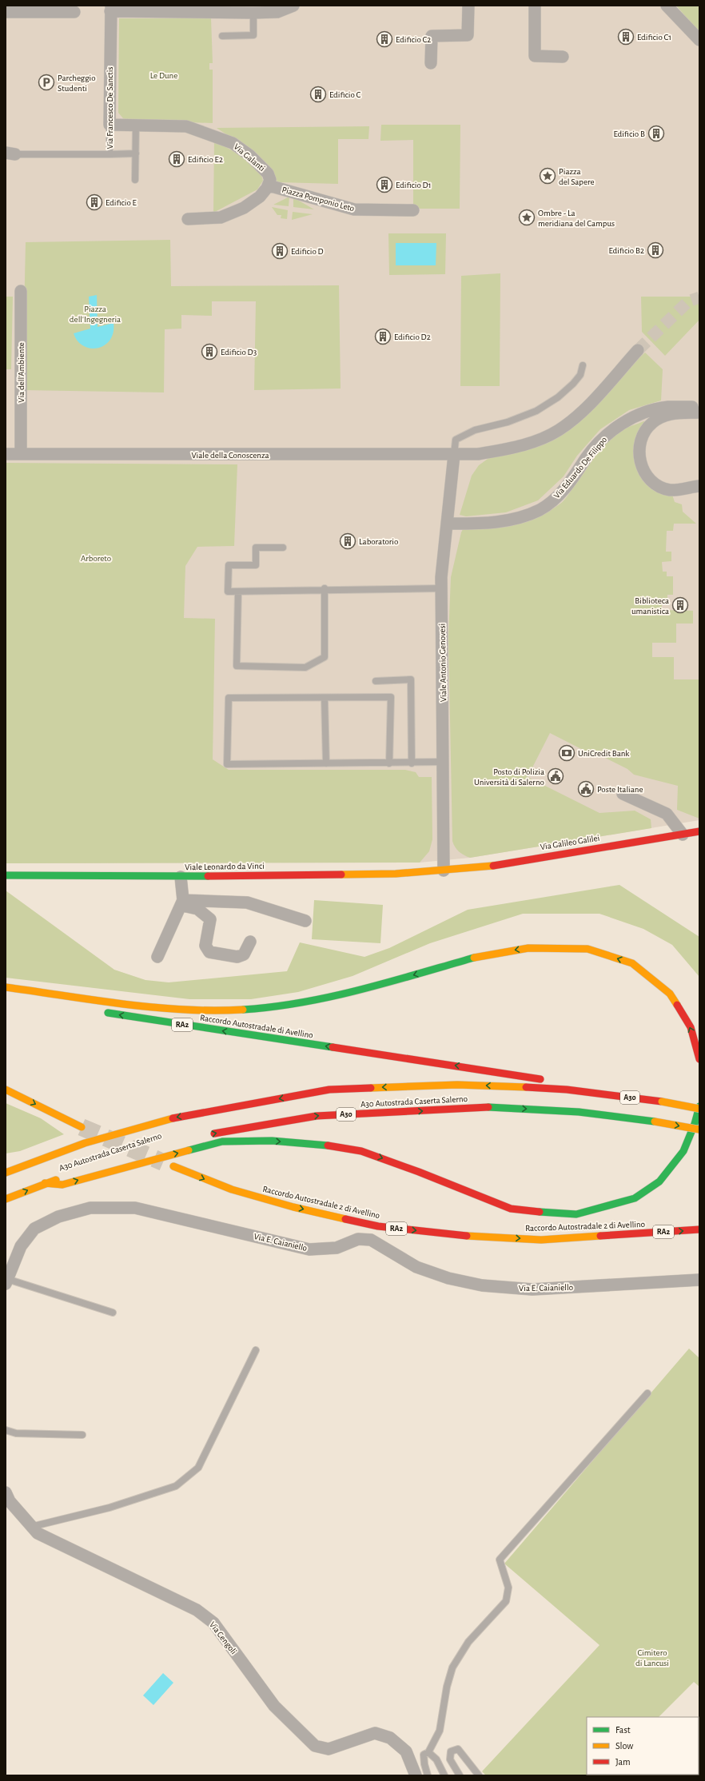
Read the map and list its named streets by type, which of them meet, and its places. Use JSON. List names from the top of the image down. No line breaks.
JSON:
{"streets":{"main road":["Via Galileo Galilei","Viale Leonardo da Vinci","RA2","Raccordo Autostradale di Avellino","A30","A30 Autostrada Caserta Salerno","Raccordo Autostradale 2 di Avellino"],"street":["Via Francesco De Sanctis","Via Galanti","Piazza Pomponio Leto","Via dell'Ambiente","Viale della Conoscenza","Via Eduardo De Filippo","Viale Antonio Genovesi","Via E. Caianiello","Via Cengoli"]},"crossings":[["Via Francesco De Sanctis","Via Galanti"],["Via Galanti","Piazza Pomponio Leto"],["Via dell'Ambiente","Viale della Conoscenza"],["Viale della Conoscenza","Viale Antonio Genovesi"],["Via Eduardo De Filippo","Viale Antonio Genovesi"],["Viale Antonio Genovesi","Via Galileo Galilei"],["Viale Antonio Genovesi","Viale Leonardo da Vinci"],["Via Galileo Galilei","Viale Leonardo da Vinci"],["Raccordo Autostradale di Avellino","A30 Autostrada Caserta Salerno"]],"one_way":["Raccordo Autostradale 2 di Avellino"],"parks":["Le Dune","Piazza dell'Ingegneria","Arboreto","Cimitero di Lancusi"],"places":{"building":["Edificio C1","Edificio C2","Edificio C","Edificio B","Edificio E2","Edificio D1","Edificio E","Edificio B2","Edificio D","Edificio D2","Edificio D3","Laboratorio","Biblioteca umanistica"],"parking":["Parcheggio Studenti"],"place":["Piazza del Sapere","Ombre - La meridiana del Campus"],"bank":["UniCredit Bank"],"public building":["Posto di Polizia Università di Salerno","Poste Italiane"]},"legend":["Fast","Slow","Jam"]}
